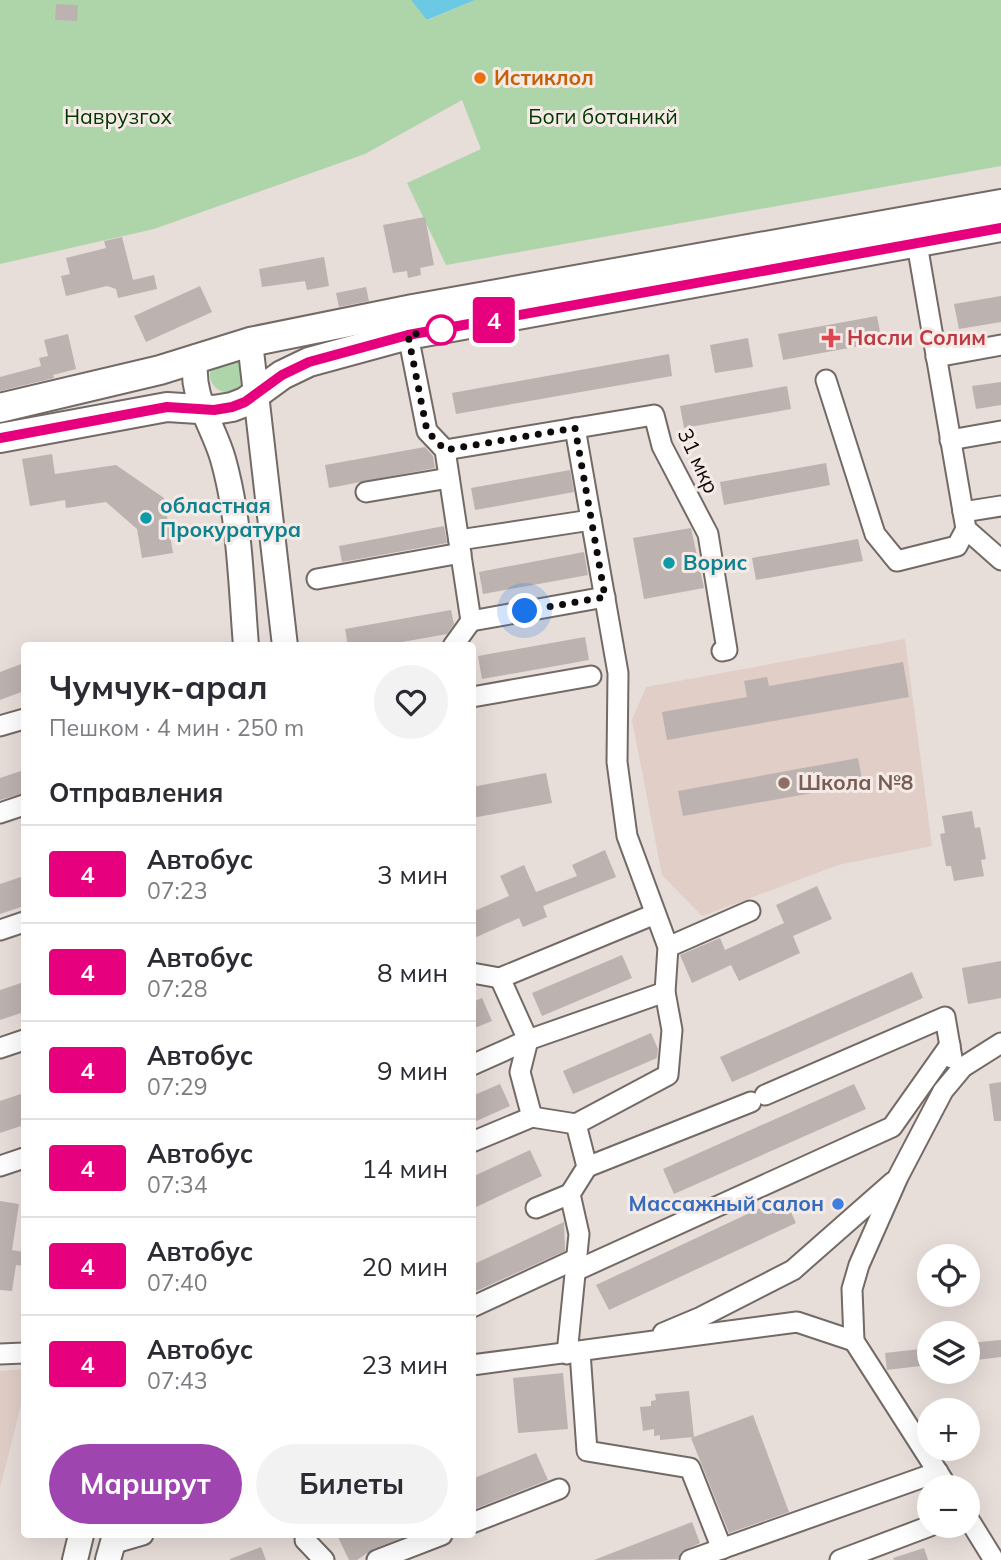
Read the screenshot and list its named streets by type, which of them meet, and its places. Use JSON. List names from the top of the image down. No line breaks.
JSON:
{"streets":{"street":["31 мкр"]},"parks":["Наврузгох","Боги ботаникй"],"places":{"other":["Истиклол","областная Прокуратура","Ворис","Школа №8","Массажный салон"],"health":["Насли Солим"]},"lines":["bus line 4"],"page":{"on_map":"4","heading":[["Чумчук-арал","Пешком · 4 мин · 250 m"],"Отправления"],"list":[{"mark":"4","name":"Автобус","note":"07:23","value":"3 мин"},{"mark":"4","name":"Автобус","note":"07:28","value":"8 мин"},{"mark":"4","name":"Автобус","note":"07:29","value":"9 мин"},{"mark":"4","name":"Автобус","note":"07:34","value":"14 мин"},{"mark":"4","name":"Автобус","note":"07:40","value":"20 мин"},{"mark":"4","name":"Автобус","note":"07:43","value":"23 мин"}],"map_buttons":["+","−"],"buttons":["Маршрут","Билеты"]}}
